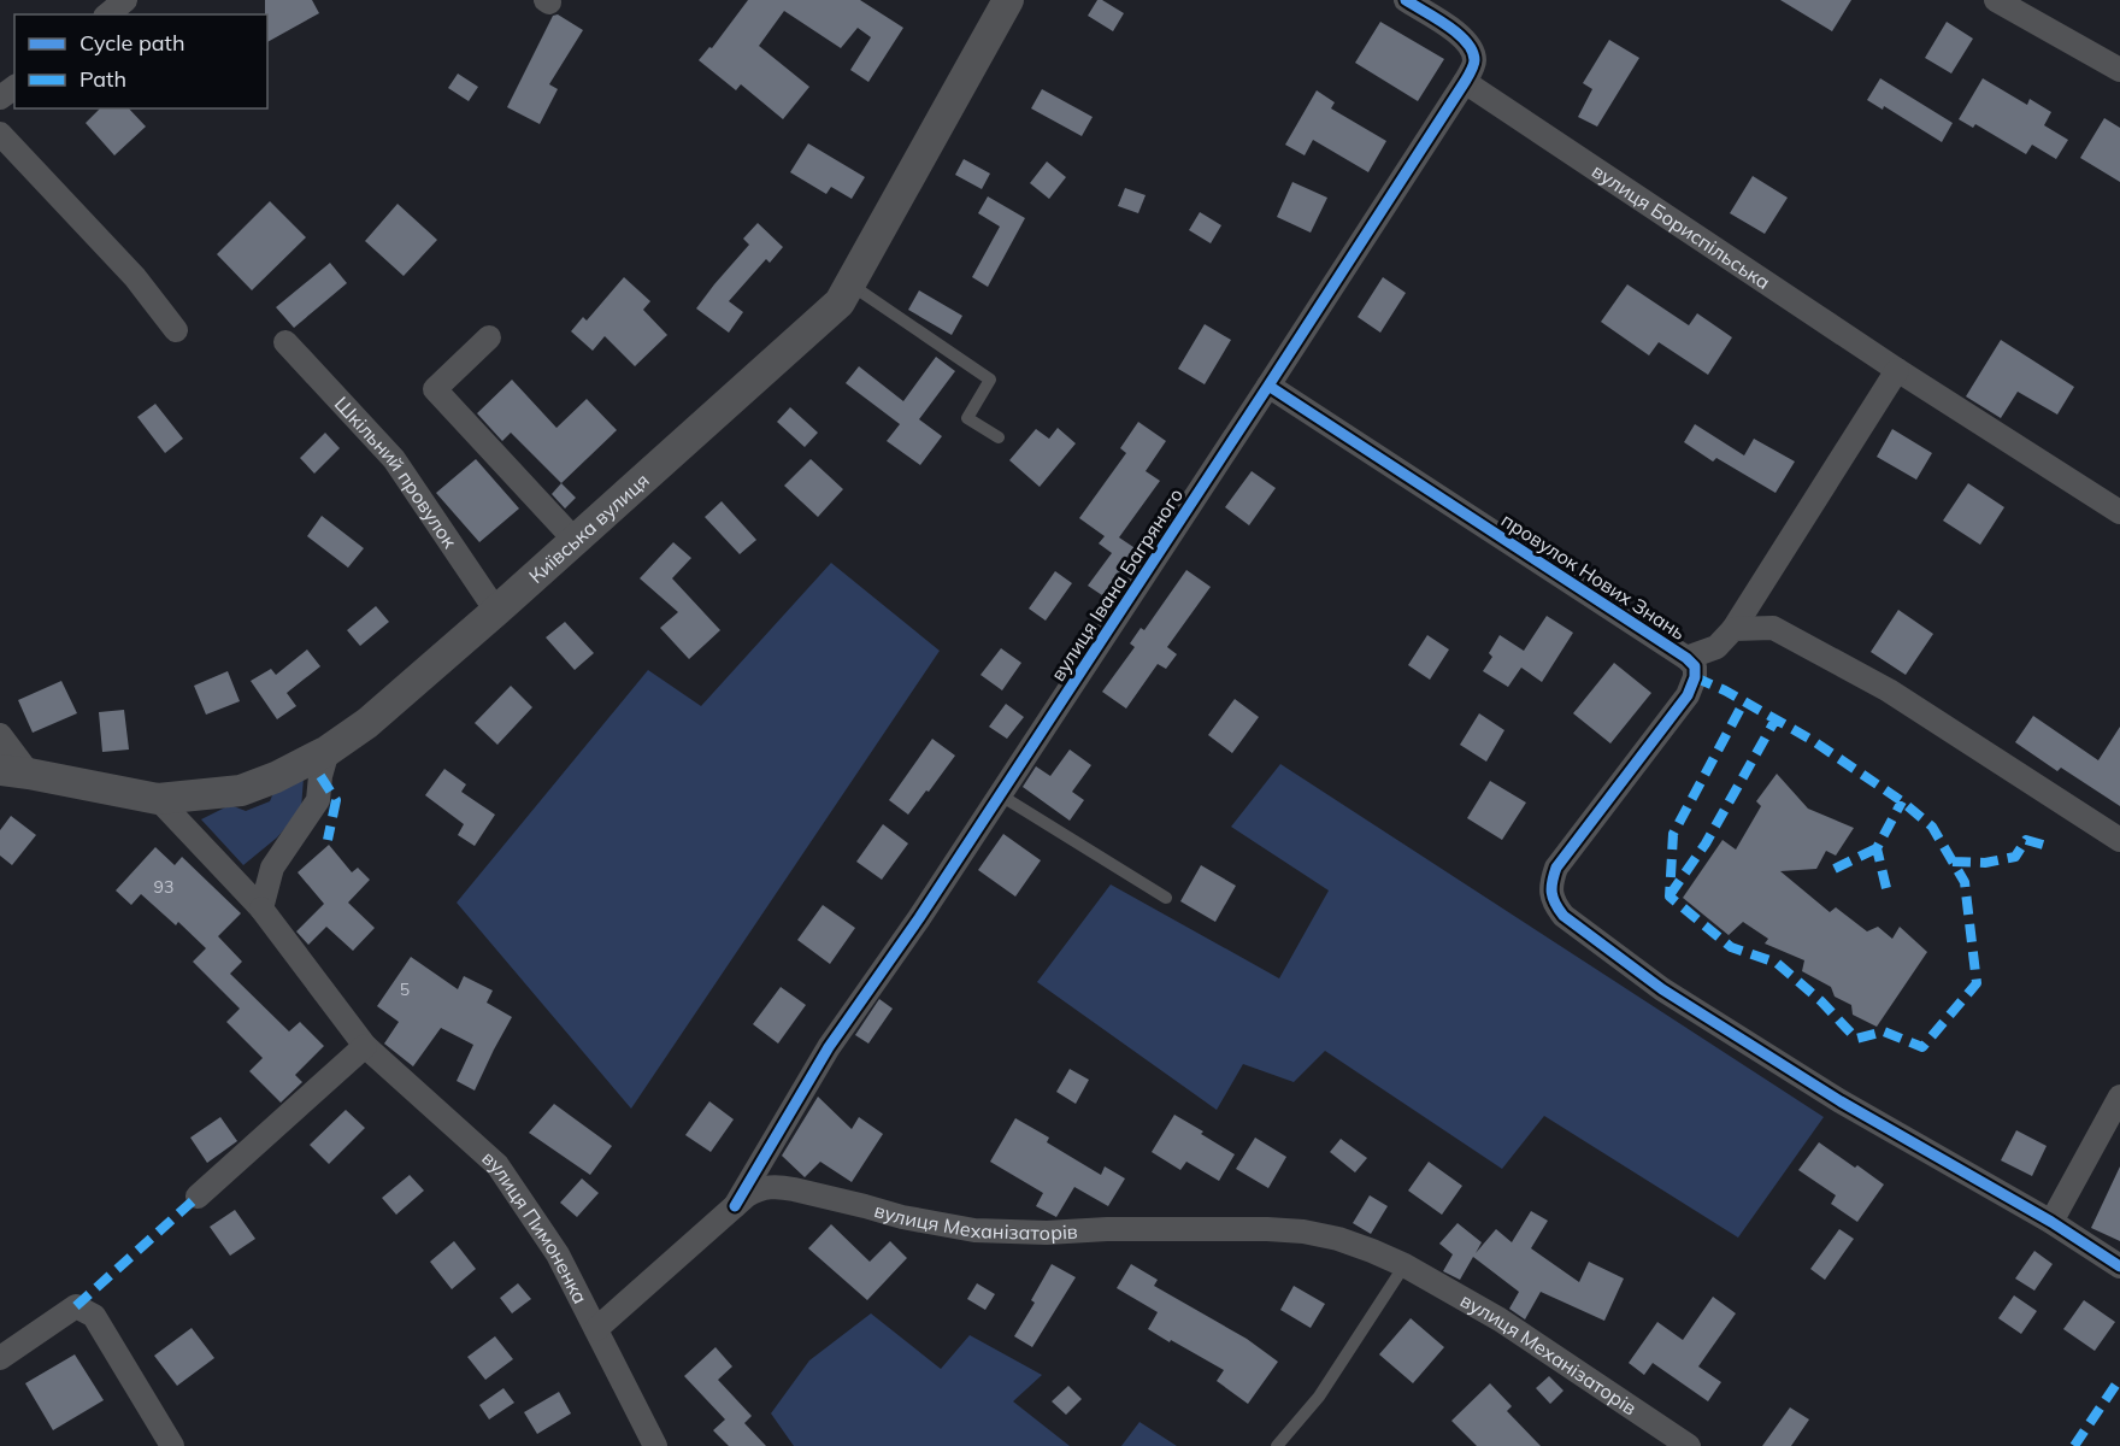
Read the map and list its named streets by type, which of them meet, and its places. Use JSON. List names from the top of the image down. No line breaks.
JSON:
{"streets":{"street":["вулиця Бориспільська","Шкільний провулок","Київська вулиця","провулок Нових Знань","вулиця Івана Багряного","вулиця Механізаторів","вулиця Пимоненка"]},"crossings":[["вулиця Бориспільська","вулиця Івана Багряного"],["Шкільний провулок","Київська вулиця"],["Київська вулиця","вулиця Пимоненка"],["провулок Нових Знань","вулиця Івана Багряного"],["вулиця Івана Багряного","вулиця Механізаторів"],["вулиця Механізаторів","вулиця Пимоненка"]],"house_numbers":["93","5"],"legend":["Cycle path","Path"]}
